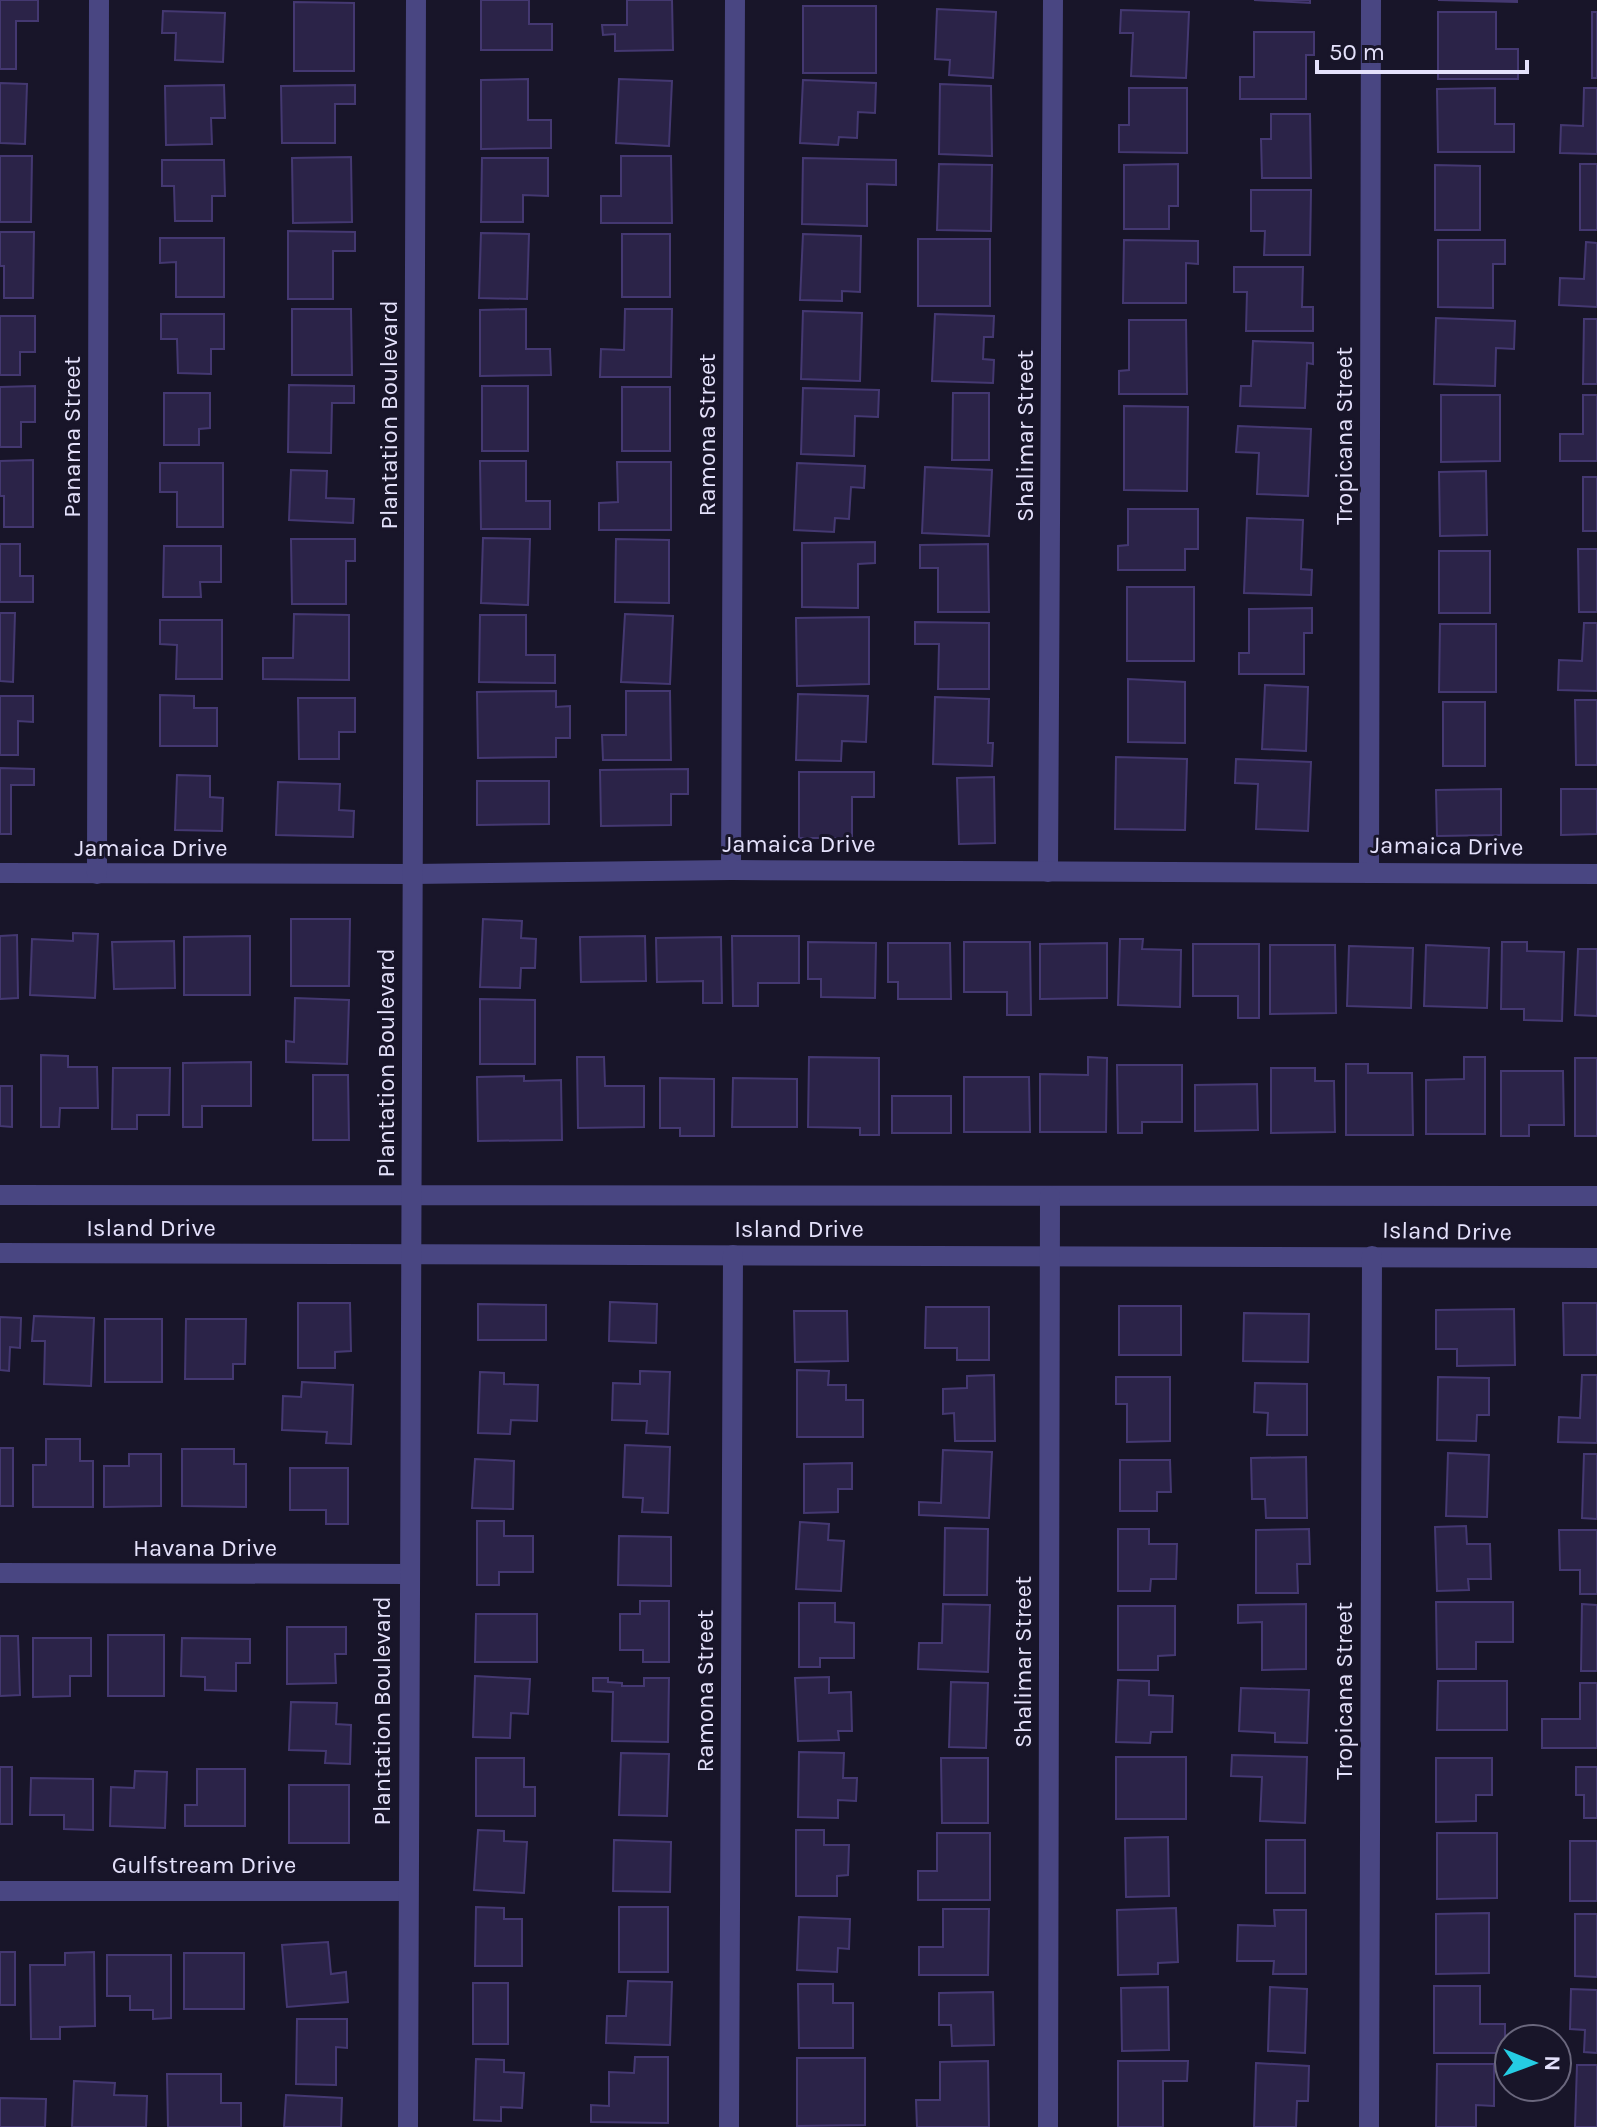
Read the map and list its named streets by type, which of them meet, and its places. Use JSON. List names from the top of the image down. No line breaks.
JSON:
{"streets":{"street":["Plantation Boulevard","Ramona Street","Shalimar Street","Tropicana Street","Panama Street","Jamaica Drive","Island Drive","Havana Drive","Gulfstream Drive"]},"crossings":[["Plantation Boulevard","Jamaica Drive"],["Plantation Boulevard","Island Drive"],["Plantation Boulevard","Havana Drive"],["Plantation Boulevard","Gulfstream Drive"],["Ramona Street","Jamaica Drive"],["Ramona Street","Island Drive"],["Shalimar Street","Jamaica Drive"],["Shalimar Street","Island Drive"],["Tropicana Street","Jamaica Drive"],["Tropicana Street","Island Drive"],["Panama Street","Jamaica Drive"]],"scale_bar":"50 m","north":"right"}
